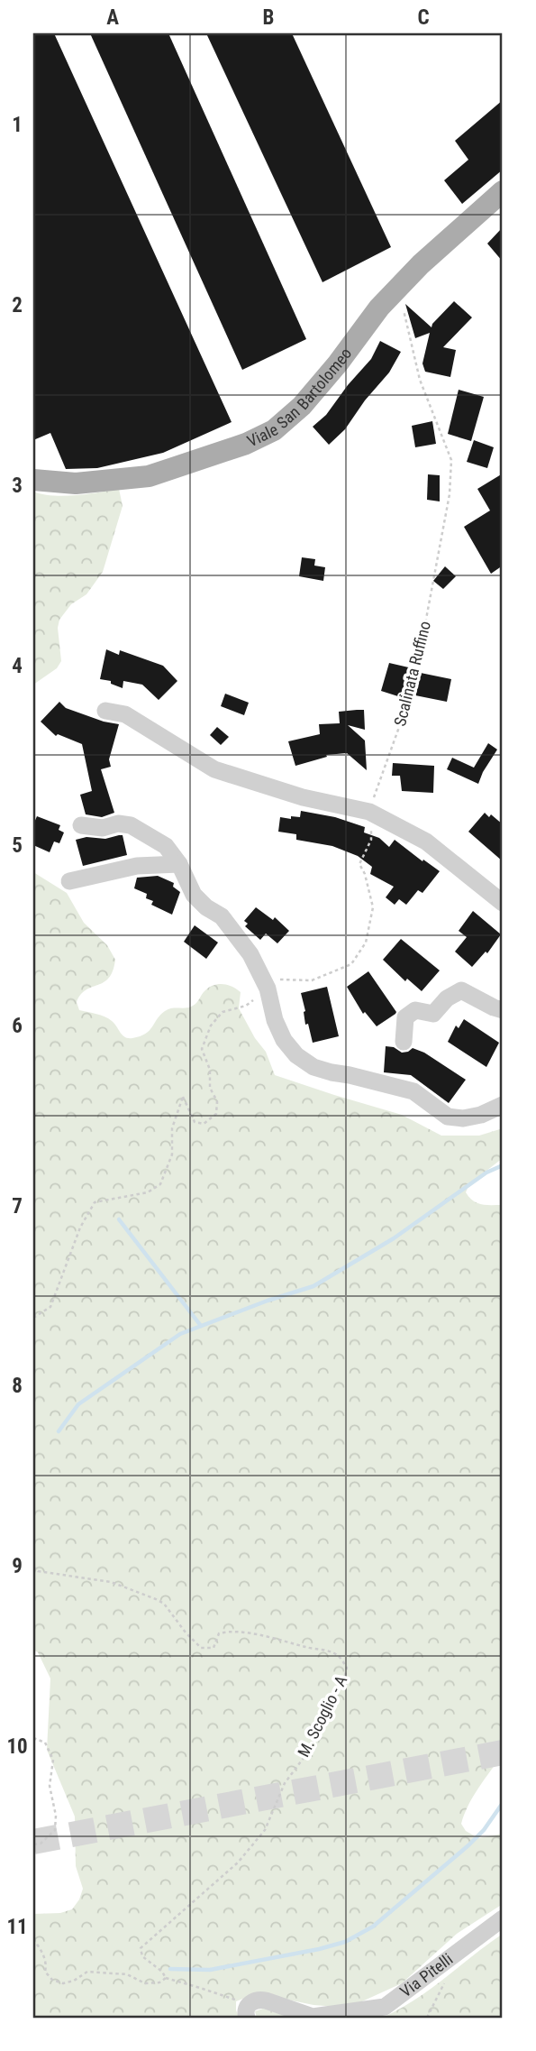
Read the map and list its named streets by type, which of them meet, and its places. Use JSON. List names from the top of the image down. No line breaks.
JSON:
{"streets":{"main road":["Viale San Bartolomeo"],"street":["Via Pitelli"],"path":["Scalinata Ruffino","M. Scoglio - A"]},"crossings":[["Viale San Bartolomeo","Scalinata Ruffino"]],"grid":{"columns":["A","B","C"],"rows":["1","2","3","4","5","6","7","8","9","10","11"]}}
